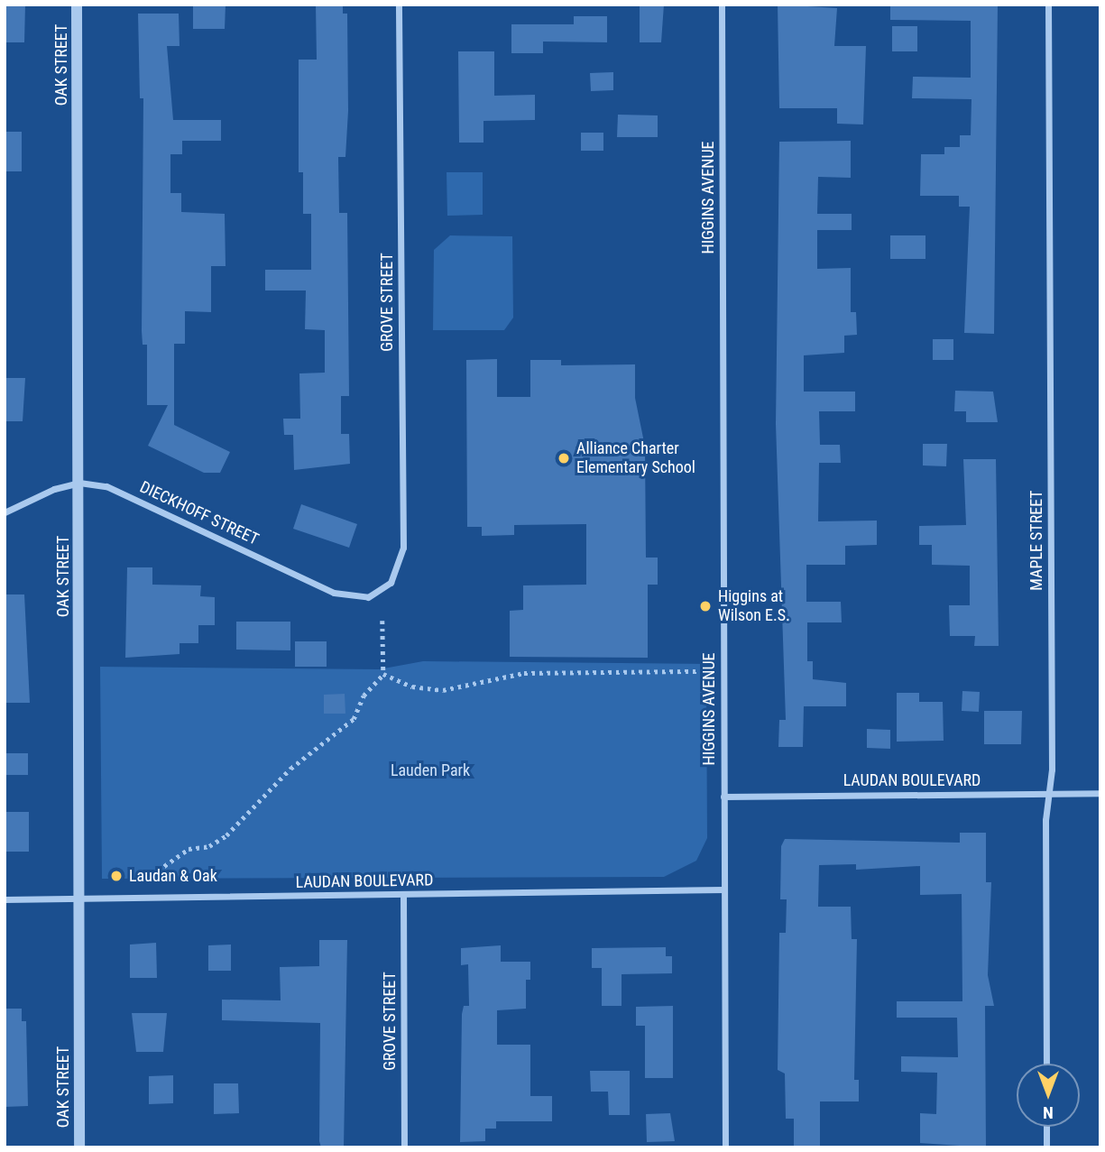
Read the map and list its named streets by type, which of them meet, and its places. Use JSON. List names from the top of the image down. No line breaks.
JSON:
{"streets":{"street":["OAK STREET","HIGGINS AVENUE","GROVE STREET","DIECKHOFF STREET","MAPLE STREET","LAUDAN BOULEVARD"]},"crossings":[["OAK STREET","DIECKHOFF STREET"],["OAK STREET","LAUDAN BOULEVARD"],["HIGGINS AVENUE","LAUDAN BOULEVARD"],["GROVE STREET","DIECKHOFF STREET"],["GROVE STREET","LAUDAN BOULEVARD"],["MAPLE STREET","LAUDAN BOULEVARD"]],"parks":["Lauden Park"],"places":["Alliance Charter Elementary School","Higgins at Wilson E.S.","Laudan & Oak"],"north":"bottom"}
